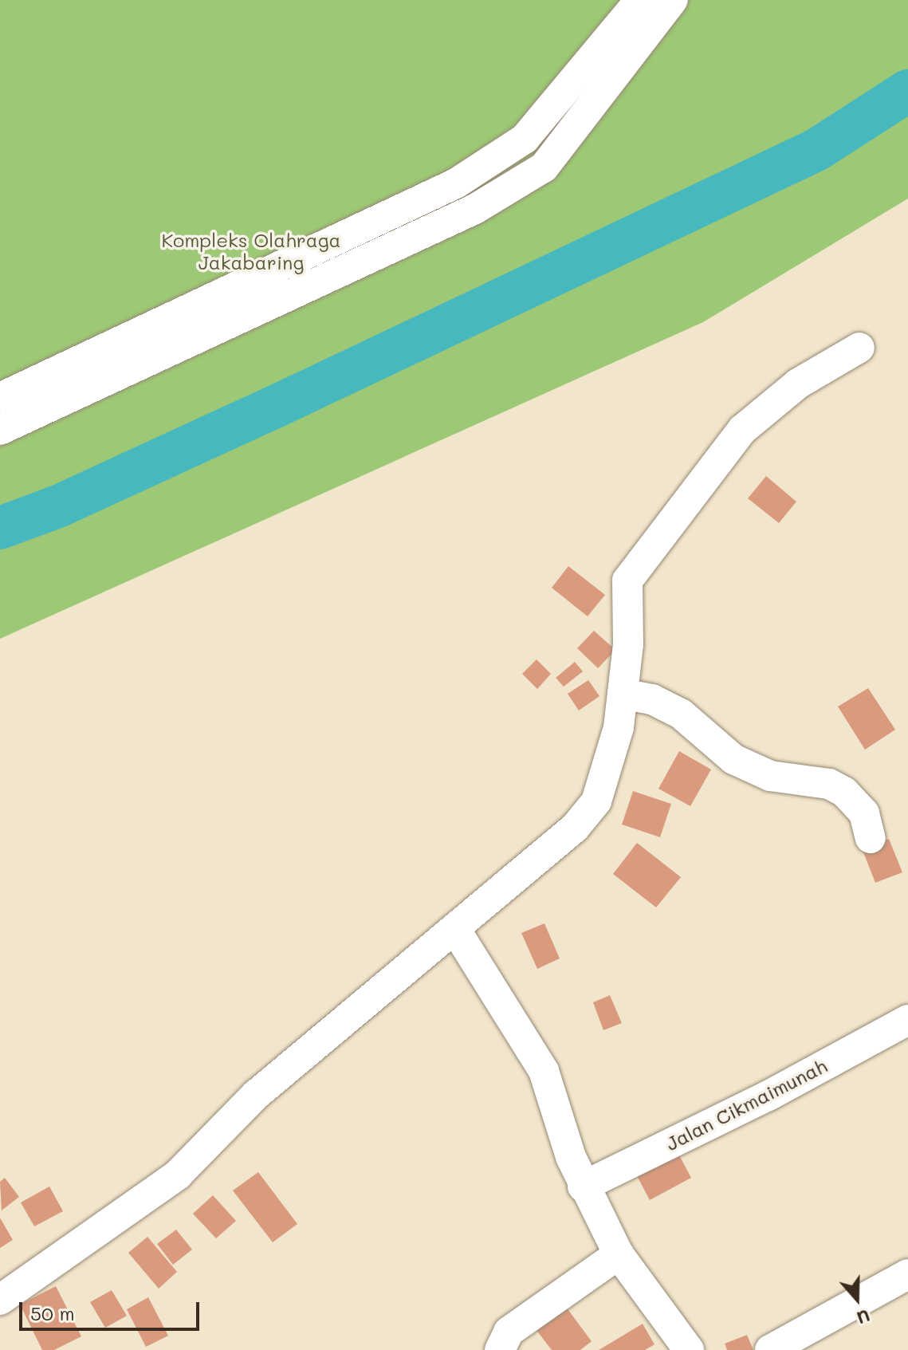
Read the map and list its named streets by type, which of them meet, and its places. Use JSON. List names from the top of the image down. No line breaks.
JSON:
{"streets":{"street":["Jalan Cikmaimunah"]},"parks":["Kompleks Olahraga Jakabaring"],"scale_bar":"50 m","north":"bottom"}
